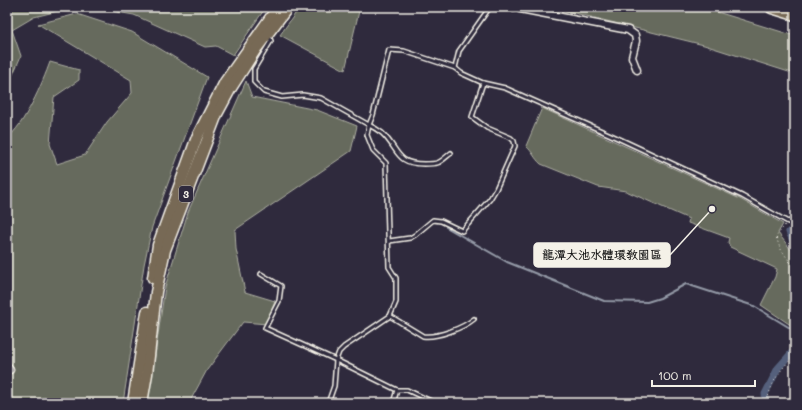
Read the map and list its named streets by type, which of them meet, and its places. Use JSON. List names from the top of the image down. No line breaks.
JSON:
{"streets":{"main road":["3"]},"places":["龍潭大池水體環教園區"],"scale_bar":"100 m"}
